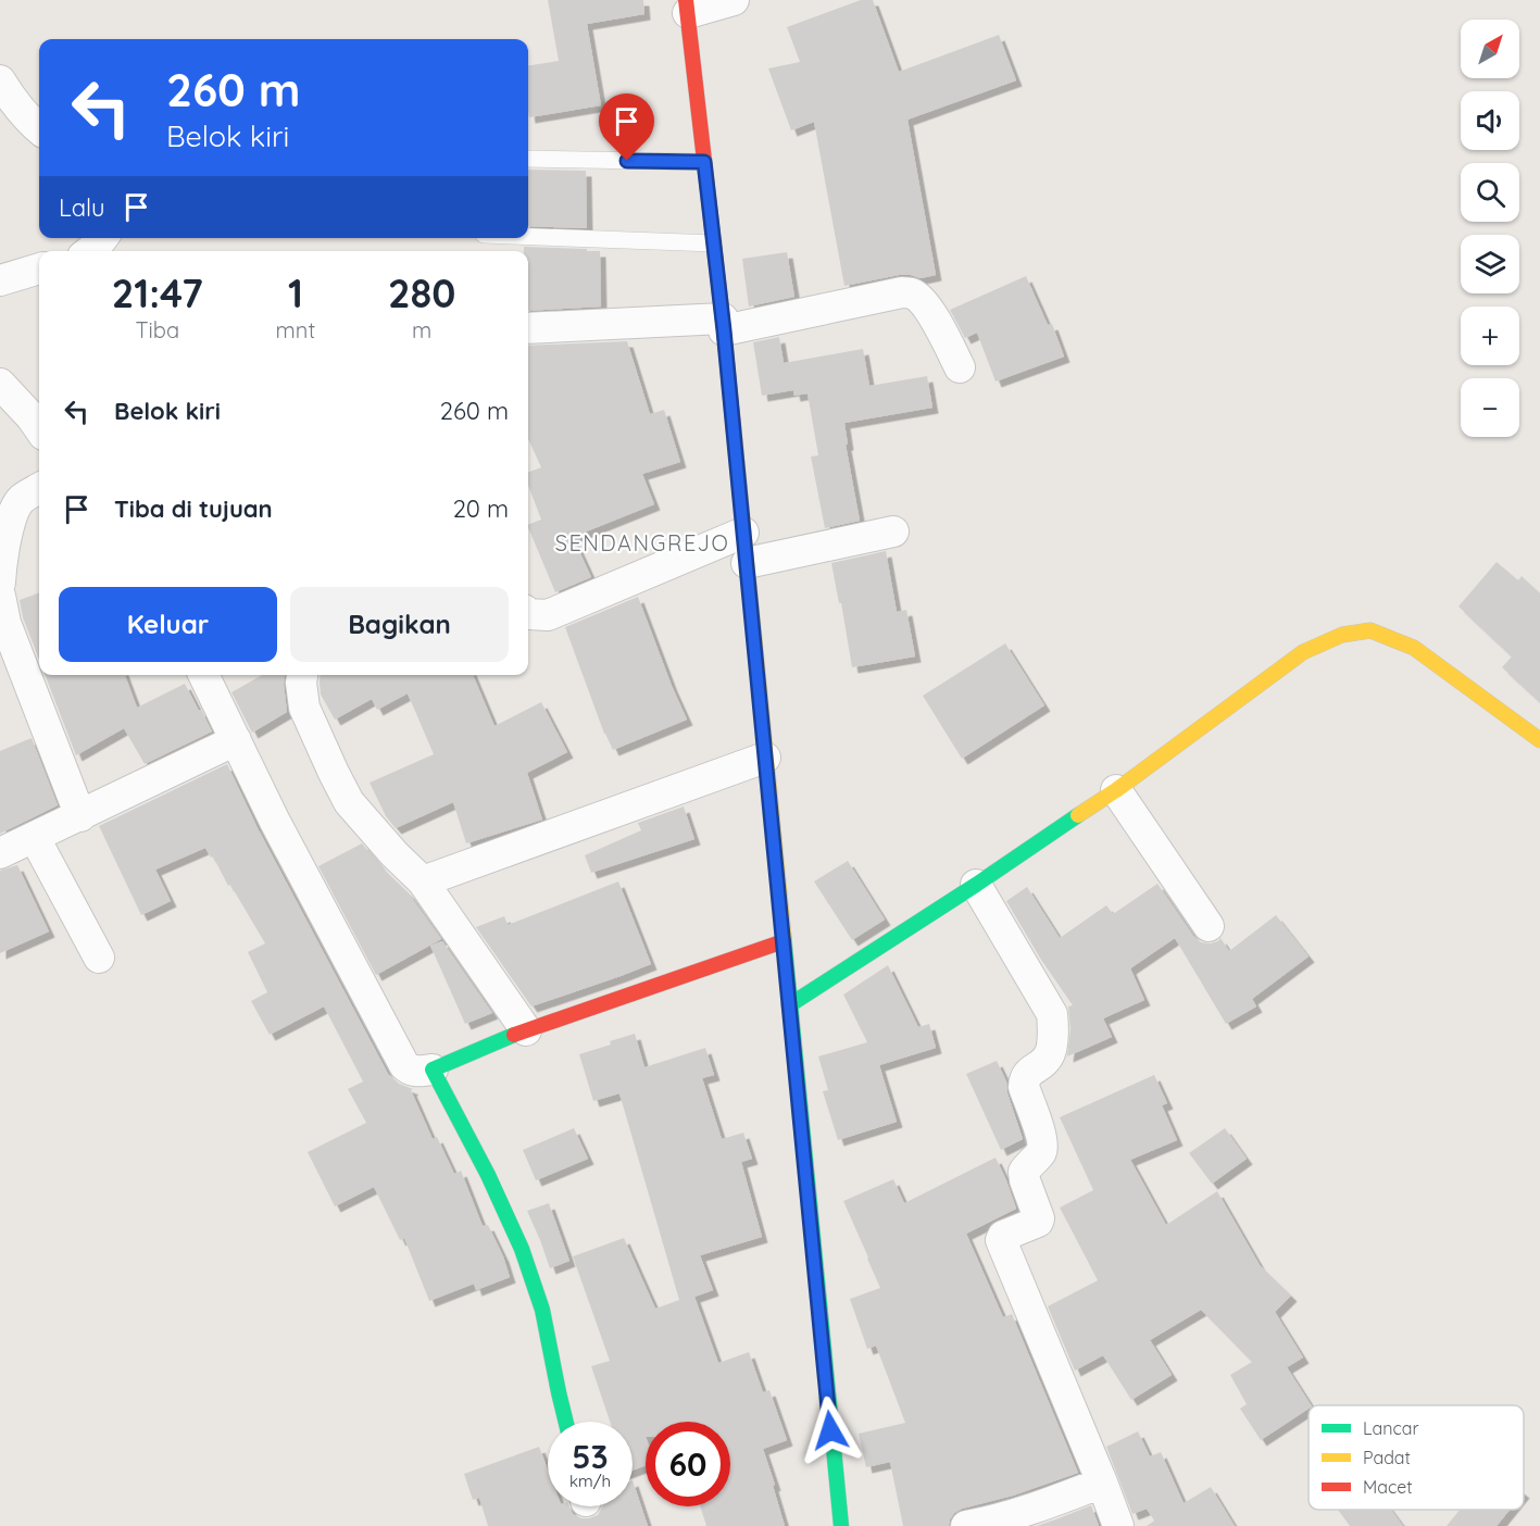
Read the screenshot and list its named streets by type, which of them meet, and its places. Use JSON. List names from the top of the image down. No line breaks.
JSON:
{"districts":["SENDANGREJO"],"legend":["Lancar","Padat","Macet"],"north":"top right","page":{"map_buttons":["+","−"],"turn":["260 m","Belok kiri"],"then":"Lalu","eta":["21:47","Tiba","1","mnt","280","m"],"list":[{"name":"Belok kiri","value":"260 m"},{"name":"Tiba di tujuan","value":"20 m"}],"buttons":["Keluar","Bagikan"],"speed":"53 km/h","limit":"60"}}
